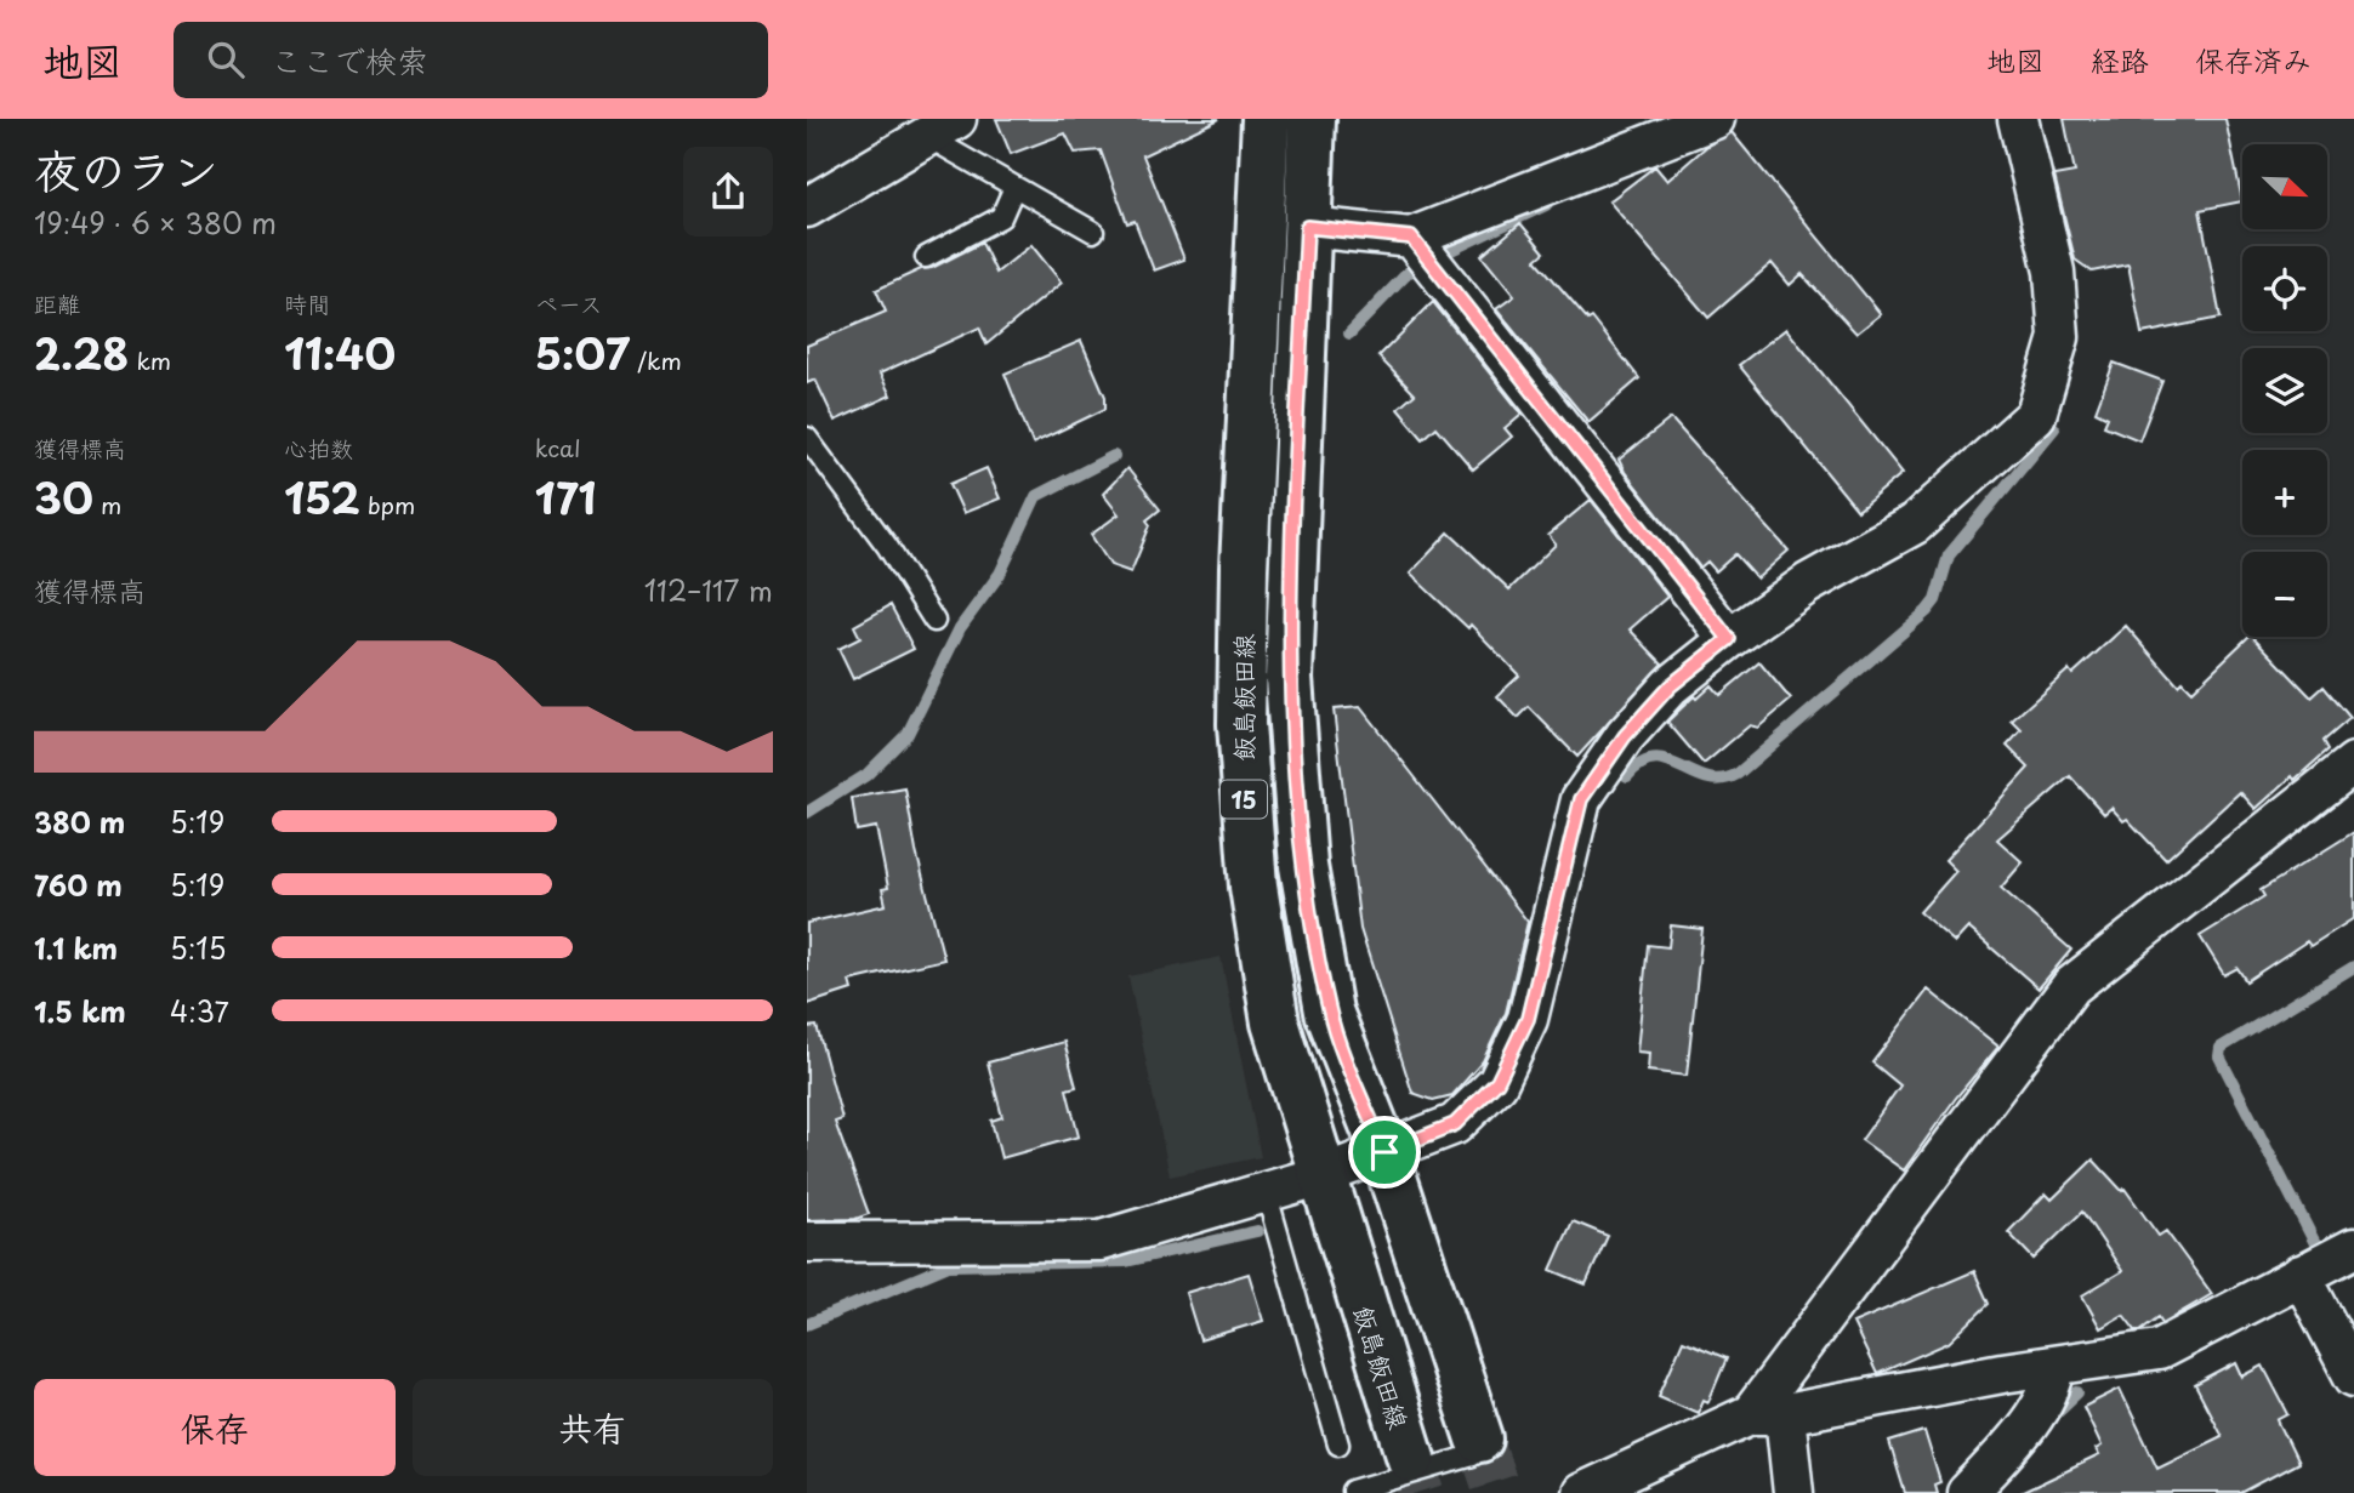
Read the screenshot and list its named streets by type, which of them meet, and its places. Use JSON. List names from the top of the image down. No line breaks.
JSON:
{"streets":{"main road":["飯島飯田線","15"]},"north":"bottom right","page":{"header":"地図","search":"ここで検索","nav":["地図","経路","保存済み"],"heading":["夜のラン","19:49 · 6 × 380 m"],"map_buttons":["+","−"],"stats":[["距離","2.28 km"],["時間","11:40"],["ペース","5:07 /km"],["獲得標高","30 m"],["心拍数","152 bpm"],["kcal","171"]],"chart":["獲得標高","112–117 m"],"list":[{"name":"380 m","note":"5:19"},{"name":"760 m","note":"5:19"},{"name":"1.1 km","note":"5:15"},{"name":"1.5 km","note":"4:37"}],"buttons":["保存","共有"]}}
